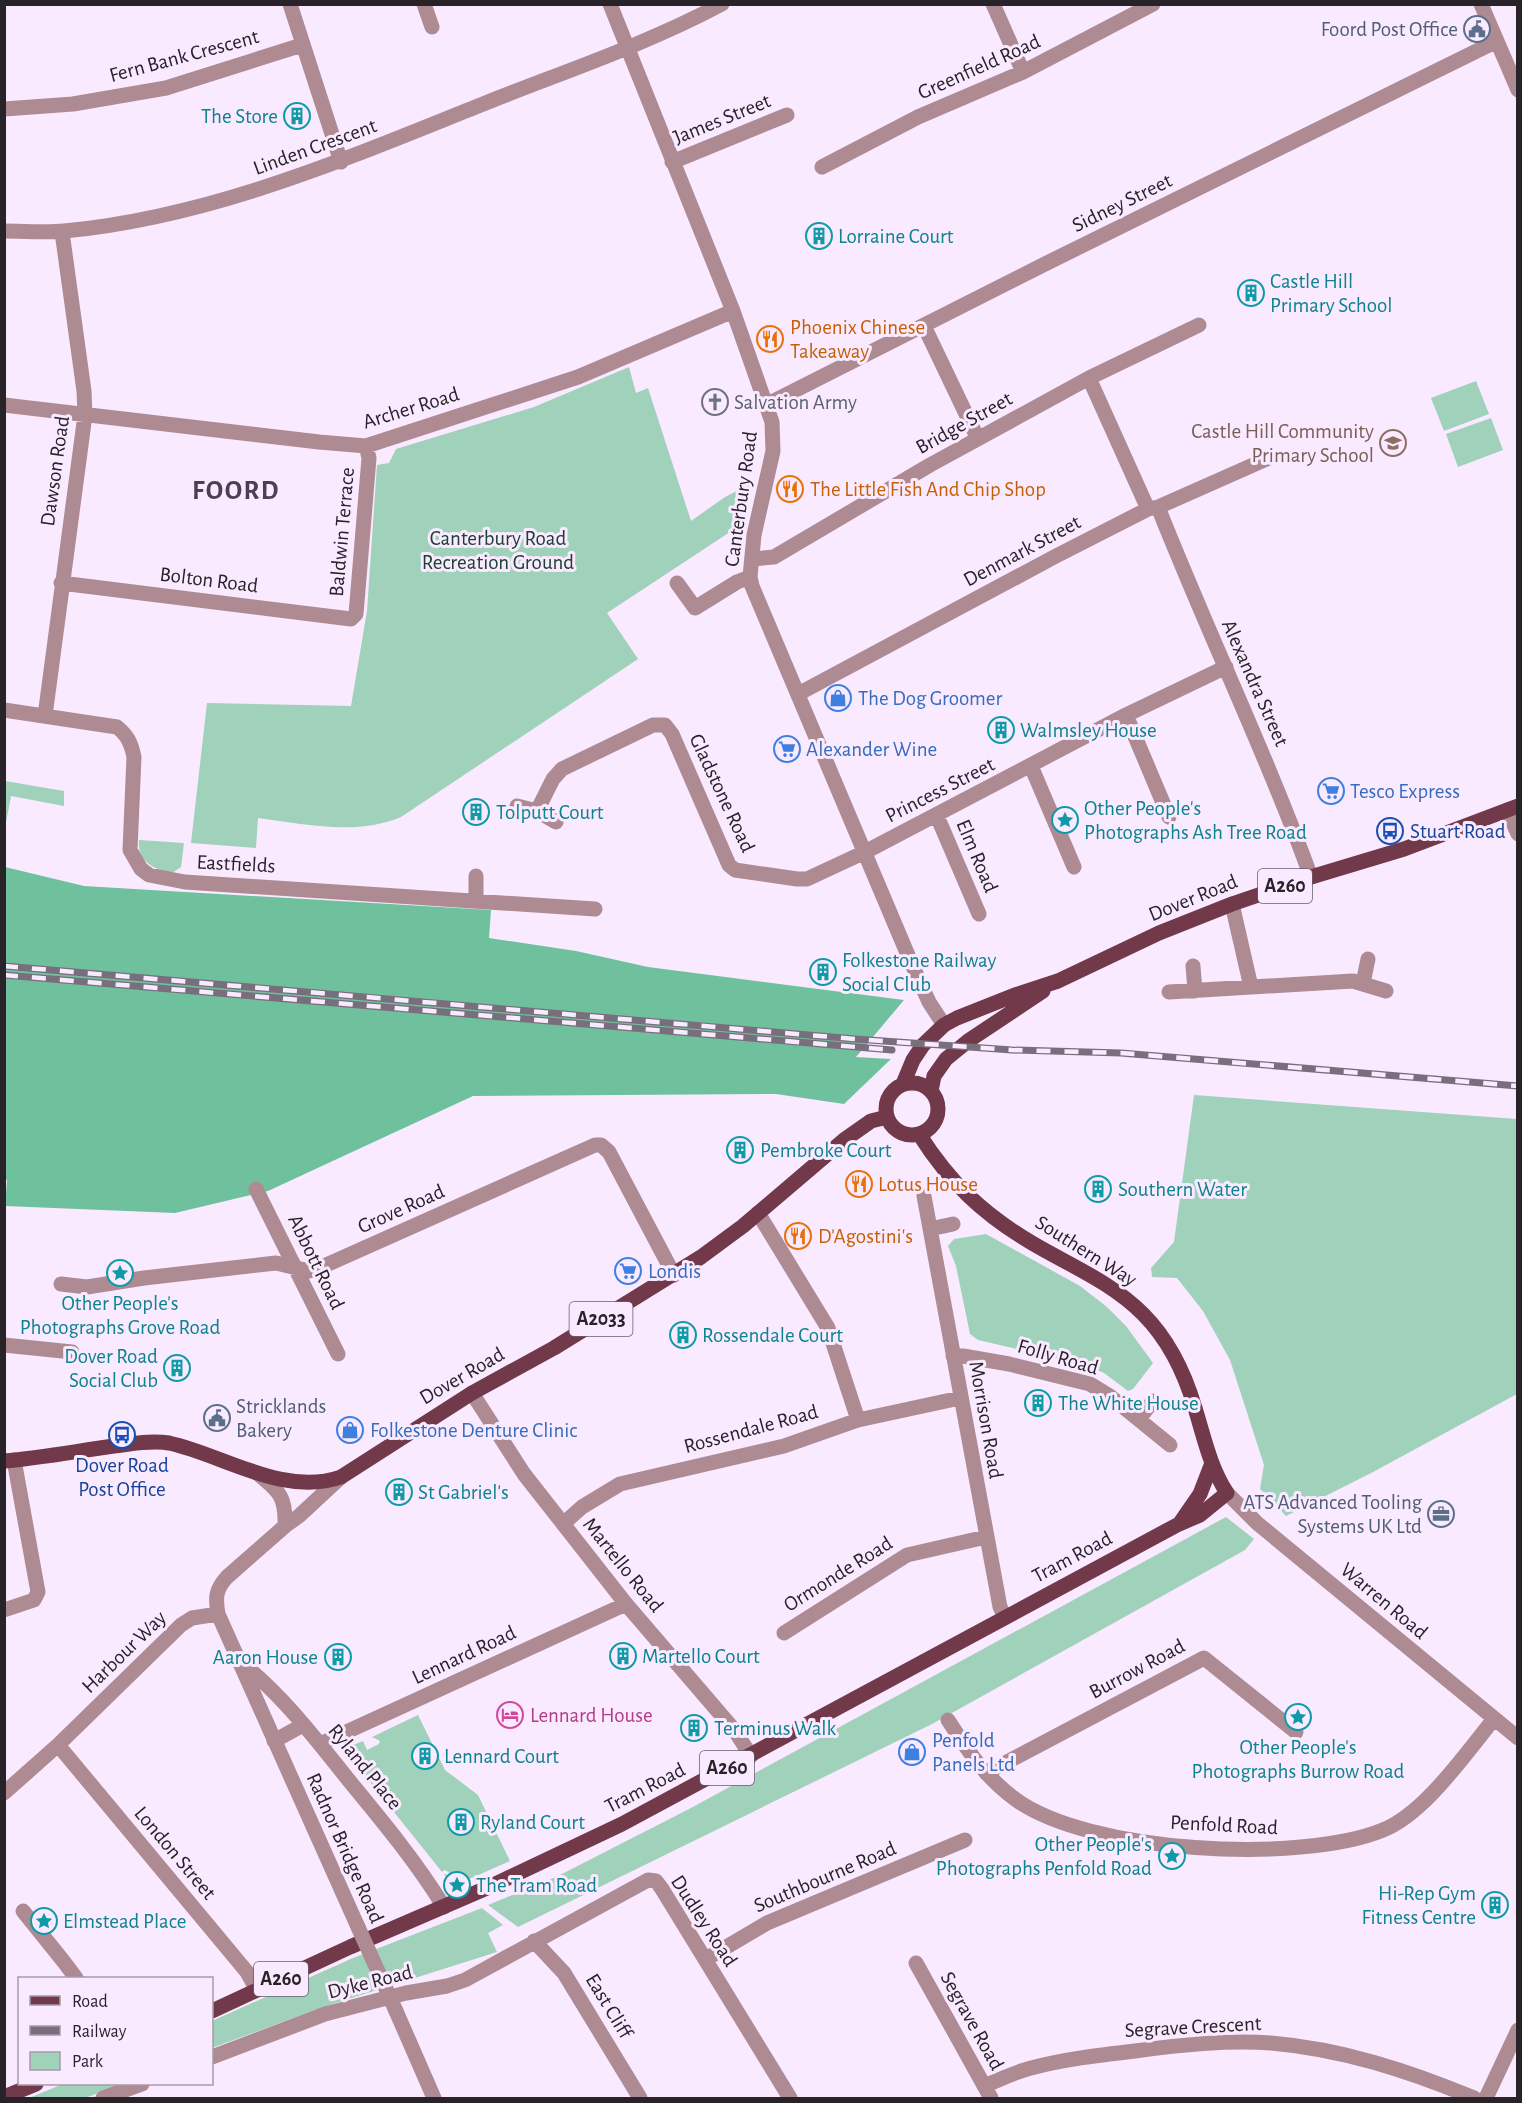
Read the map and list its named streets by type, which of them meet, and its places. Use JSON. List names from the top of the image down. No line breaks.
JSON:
{"streets":{"main road":["A260","Dover Road","Southern Way","A2033","Tram Road"],"street":["Fern Bank Crescent","Greenfield Road","James Street","Linden Crescent","Sidney Street","Archer Road","Bridge Street","Dawson Road","Canterbury Road","Baldwin Terrace","Denmark Street","Bolton Road","Alexandra Street","Princess Street","Gladstone Road","Elm Road","Eastfields","Grove Road","Abbott Road","Folly Road","Morrison Road","Rossendale Road","Martello Road","Ormonde Road","Warren Road","Harbour Way","Lennard Road","Burrow Road","Ryland Place","Penfold Road","Radnor Bridge Road","London Street","Southbourne Road","Dudley Road","Dyke Road","East Cliff","Segrave Road","Segrave Crescent"]},"crossings":[["James Street","Canterbury Road"],["Linden Crescent","Dawson Road"],["Linden Crescent","Canterbury Road"],["Sidney Street","Canterbury Road"],["Archer Road","Dawson Road"],["Archer Road","Canterbury Road"],["Archer Road","Baldwin Terrace"],["Bridge Street","Canterbury Road"],["Bridge Street","Alexandra Street"],["Dawson Road","Bolton Road"],["Dawson Road","Eastfields"],["Canterbury Road","Denmark Street"],["Canterbury Road","Princess Street"],["Canterbury Road","Gladstone Road"],["Canterbury Road","Dover Road"],["Baldwin Terrace","Bolton Road"],["Denmark Street","Alexandra Street"],["Alexandra Street","Princess Street"],["Alexandra Street","Dover Road"],["Princess Street","Gladstone Road"],["Princess Street","Elm Road"],["Dover Road","Grove Road"],["Dover Road","Southern Way"],["Dover Road","Martello Road"],["Grove Road","Abbott Road"],["Southern Way","Tram Road"],["Southern Way","Warren Road"],["Folly Road","Morrison Road"],["Morrison Road","Rossendale Road"],["Morrison Road","Tram Road"],["Morrison Road","Ormonde Road"],["Rossendale Road","Martello Road"],["Tram Road","Martello Road"],["Tram Road","Warren Road"],["Tram Road","Ryland Place"],["Tram Road","London Street"],["Martello Road","Lennard Road"],["Warren Road","Penfold Road"],["Harbour Way","Radnor Bridge Road"],["Harbour Way","London Street"],["Lennard Road","Ryland Place"],["Burrow Road","Penfold Road"],["Ryland Place","Radnor Bridge Road"],["Southbourne Road","Dudley Road"],["Dudley Road","Dyke Road"],["Dudley Road","East Cliff"],["Dyke Road","East Cliff"],["Segrave Road","Segrave Crescent"]],"districts":["FOORD"],"parks":["Canterbury Road Recreation Ground"],"places":{"public building":["Foord Post Office","Stricklands Bakery"],"building":["The Store","Lorraine Court","Castle Hill Primary School","Walmsley House","Tolputt Court","Folkestone Railway Social Club","Pembroke Court","Southern Water","Rossendale Court","Dover Road Social Club","The White House","St Gabriel's","Martello Court","Aaron House","Terminus Walk","Lennard Court","Ryland Court","Hi-Rep Gym Fitness Centre"],"restaurant":["Phoenix Chinese Takeaway","The Little Fish And Chip Shop","Lotus House","D'Agostini's"],"church":["Salvation Army"],"school or university":["Castle Hill Community Primary School"],"shop":["The Dog Groomer","Folkestone Denture Clinic","Penfold Panels Ltd"],"supermarket":["Alexander Wine","Tesco Express","Londis"],"place":["Other People's Photographs Ash Tree Road","Other People's Photographs Grove Road","Other People's Photographs Burrow Road","Other People's Photographs Penfold Road","The Tram Road","Elmstead Place"],"bus stop":["Stuart Road","Dover Road Post Office"],"office":["ATS Advanced Tooling Systems UK Ltd"],"hotel":["Lennard House"]},"legend":["Road","Railway","Park"]}
